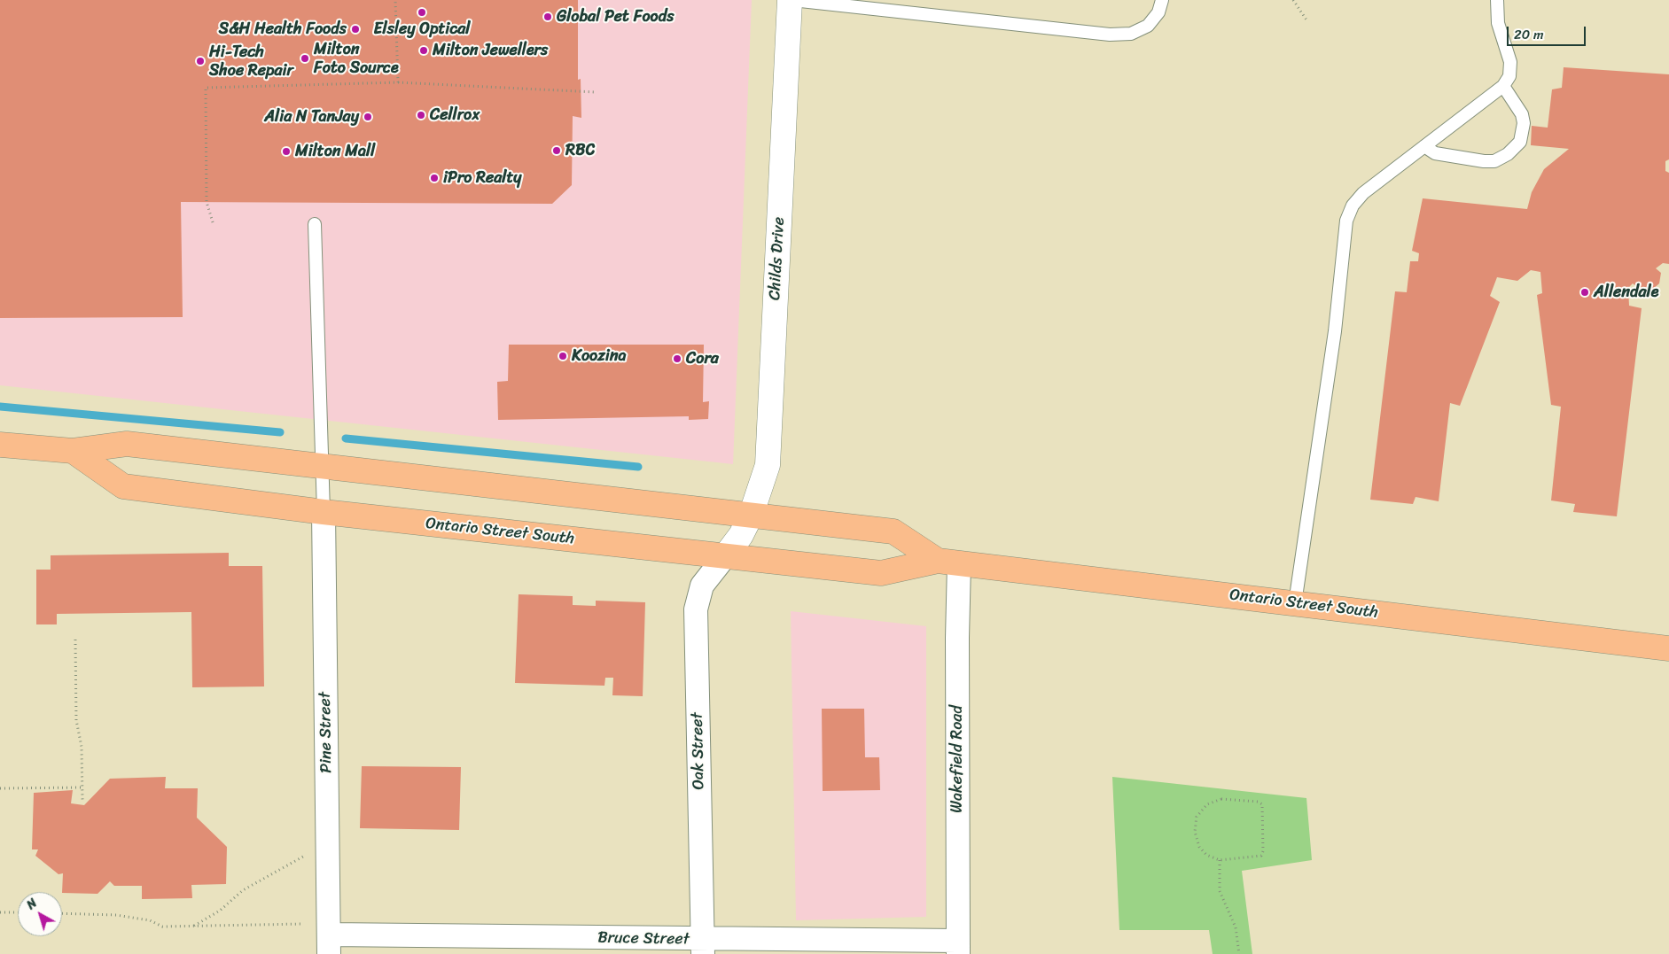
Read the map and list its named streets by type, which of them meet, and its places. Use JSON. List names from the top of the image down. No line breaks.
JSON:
{"streets":{"main road":["Ontario Street South"],"street":["Childs Drive","Pine Street","Oak Street","Wakefield Road","Bruce Street"]},"crossings":[["Childs Drive","Ontario Street South"],["Childs Drive","Oak Street"],["Ontario Street South","Pine Street"],["Ontario Street South","Oak Street"],["Ontario Street South","Wakefield Road"],["Pine Street","Bruce Street"],["Oak Street","Bruce Street"],["Wakefield Road","Bruce Street"]],"places":["Elsley Optical","Global Pet Foods","S&H Health Foods","Milton Jewellers","Milton Foto Source","Hi-Tech Shoe Repair","Cellrox","Alia N TanJay","RBC","Milton Mall","iPro Realty","Allendale","Koozina","Cora"],"scale_bar":"20 m","north":"top left"}
